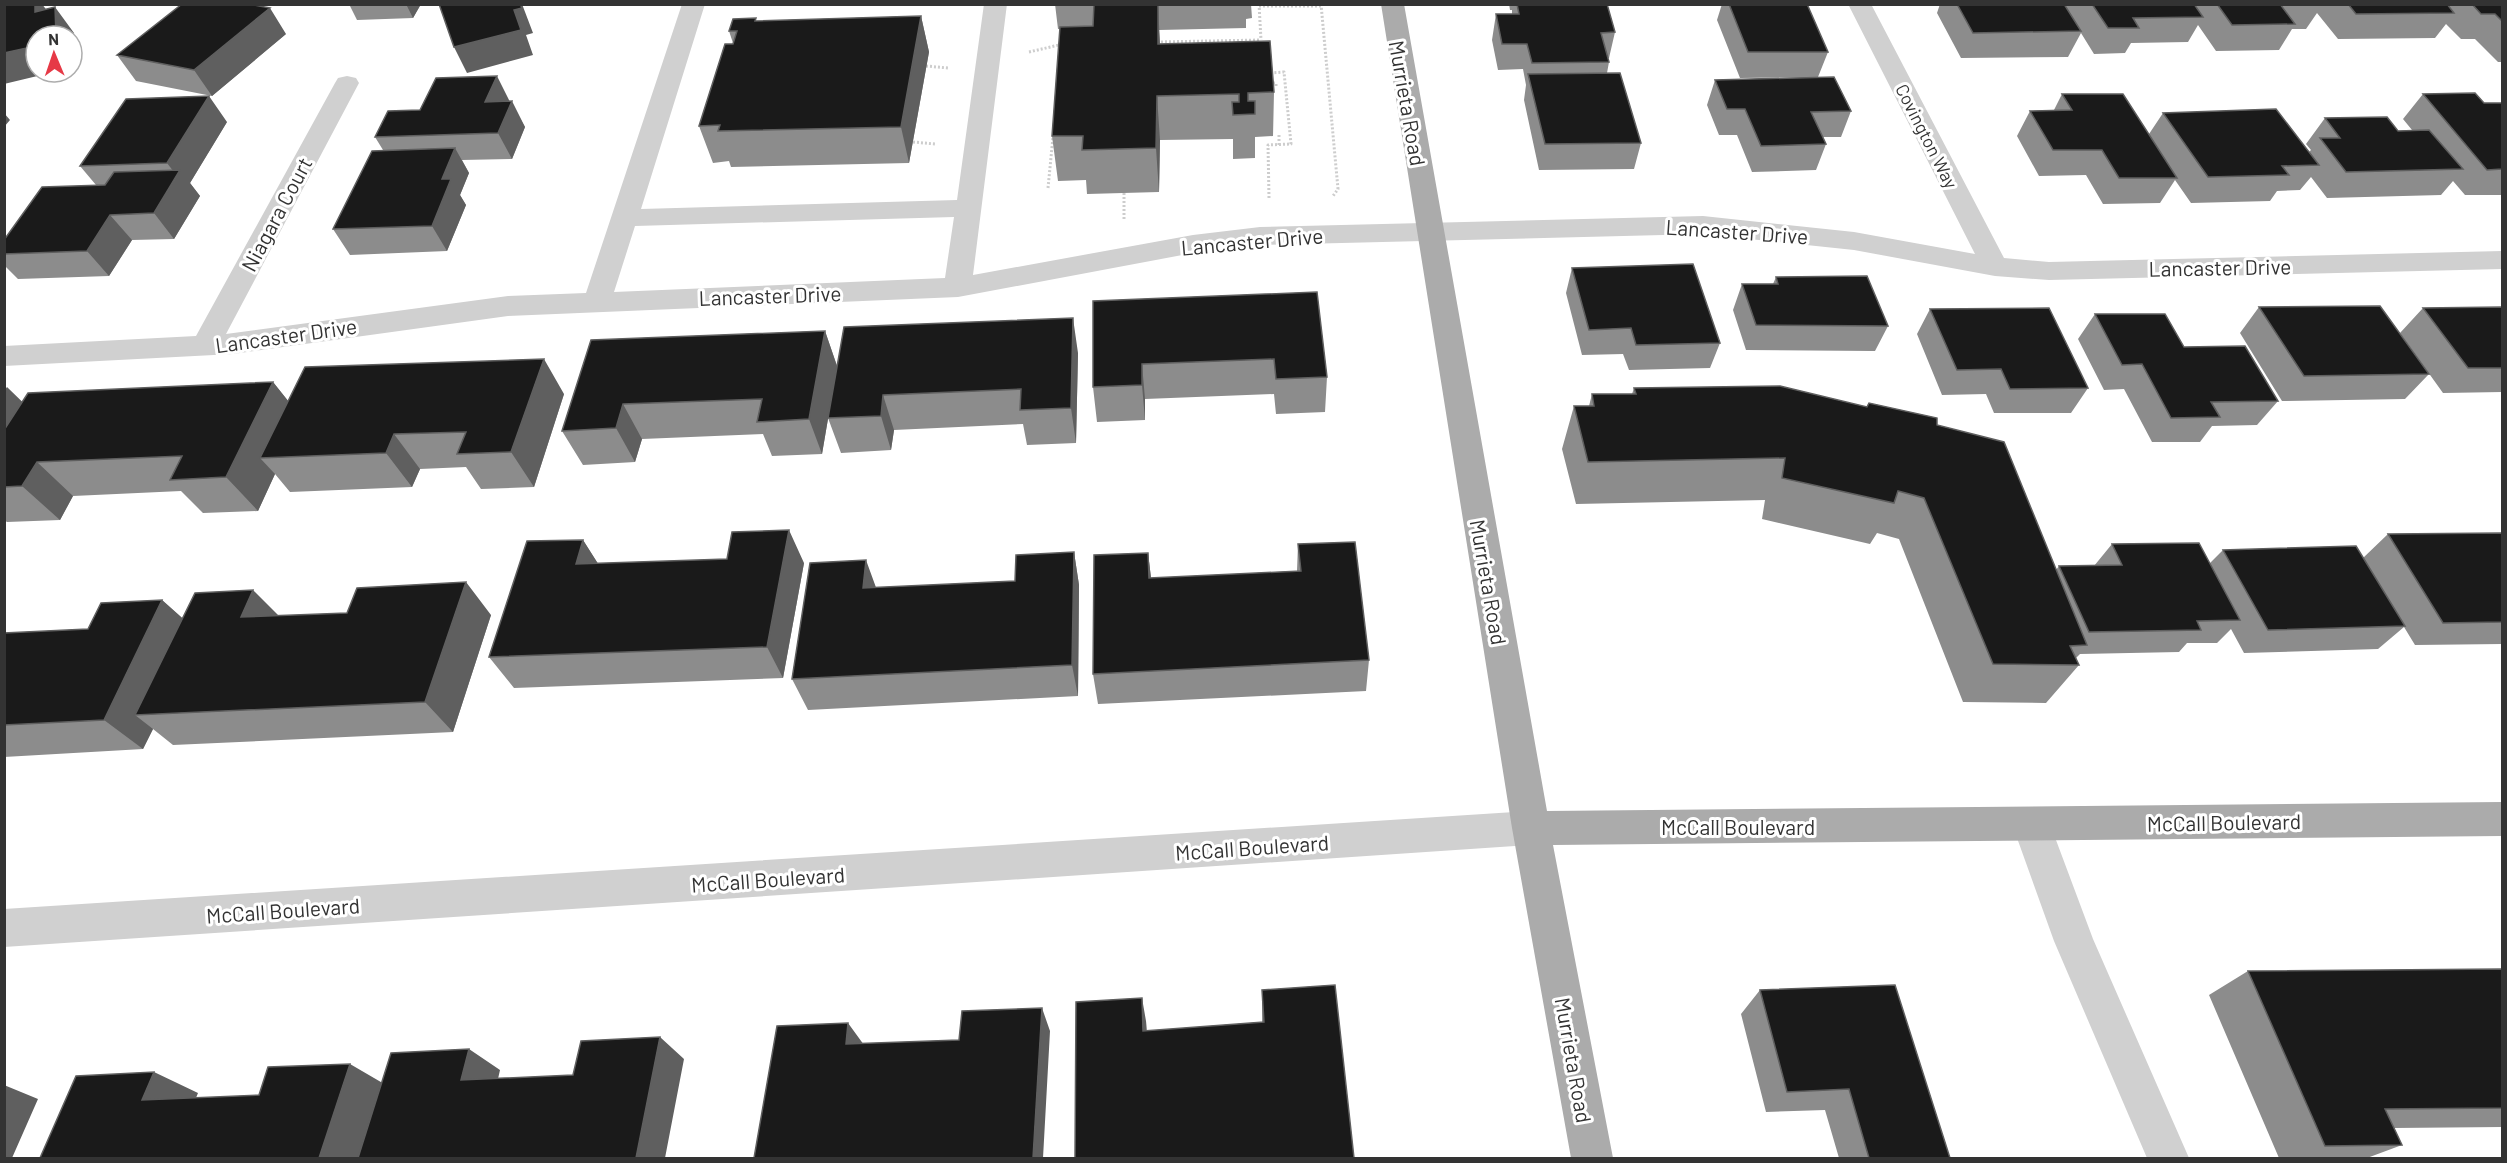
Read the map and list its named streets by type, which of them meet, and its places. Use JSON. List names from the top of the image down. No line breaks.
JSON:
{"streets":{"main road":["Murrieta Road","McCall Boulevard"],"street":["Covington Way","Niagara Court","Lancaster Drive"]},"crossings":[["Murrieta Road","Lancaster Drive"],["Murrieta Road","McCall Boulevard"],["Covington Way","Lancaster Drive"],["Niagara Court","Lancaster Drive"]],"north":"top"}
